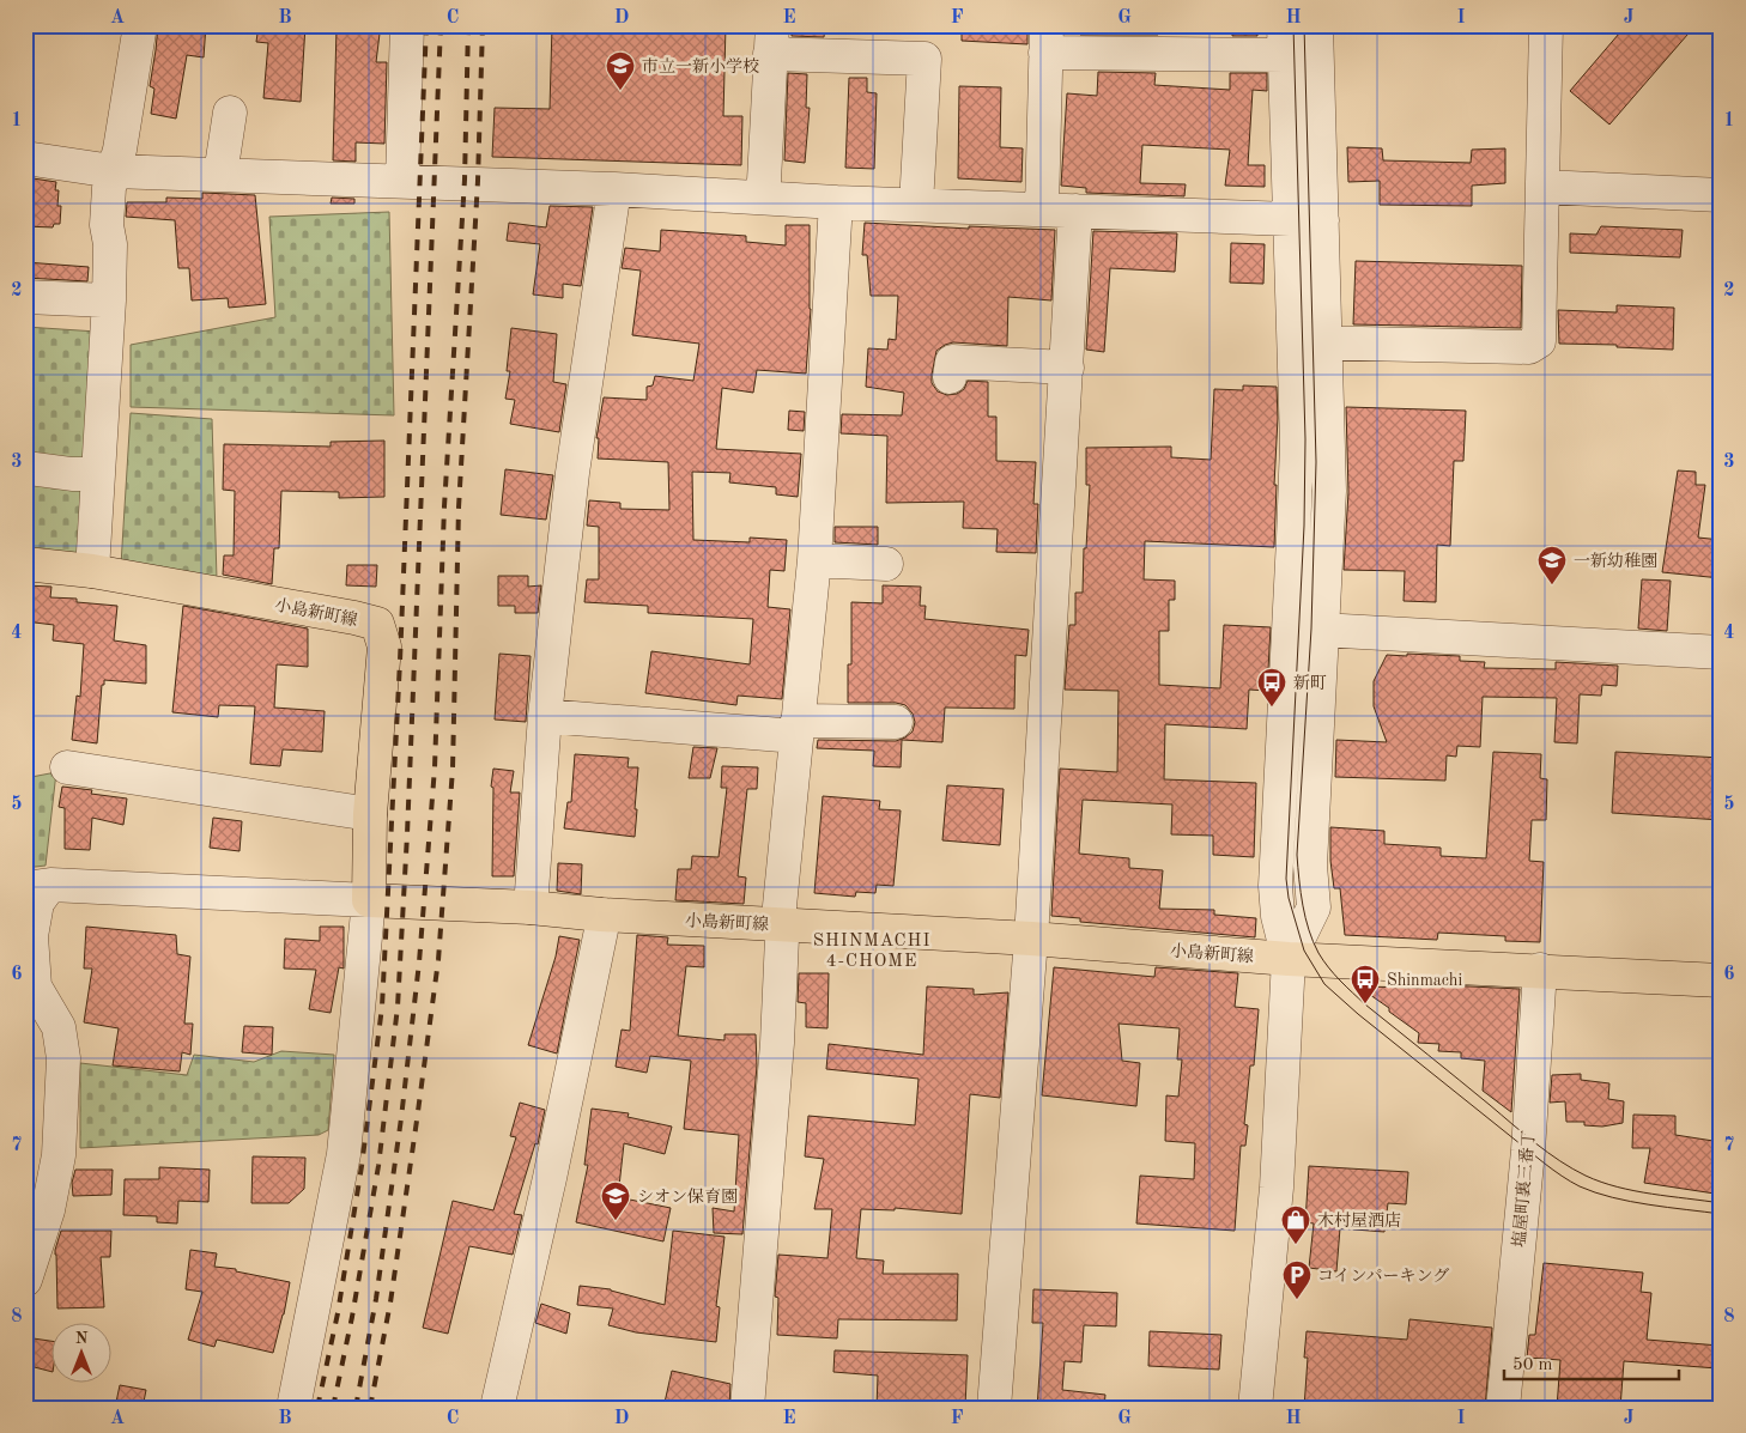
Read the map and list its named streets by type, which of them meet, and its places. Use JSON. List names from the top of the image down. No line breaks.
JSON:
{"streets":{"main road":["小島新町線"],"street":["塩屋町裏三番丁"]},"crossings":[["小島新町線","塩屋町裏三番丁"]],"districts":["SHINMACHI 4-CHOME"],"places":{"school or university":["市立一新小学校","一新幼稚園","シオン保育園"],"bus stop":["新町","Shinmachi"],"shop":["木村屋酒店"],"parking":["コインパーキング"]},"scale_bar":"50 m","north":"top","grid":{"columns":["A","B","C","D","E","F","G","H","I","J"],"rows":["1","2","3","4","5","6","7","8"]}}
